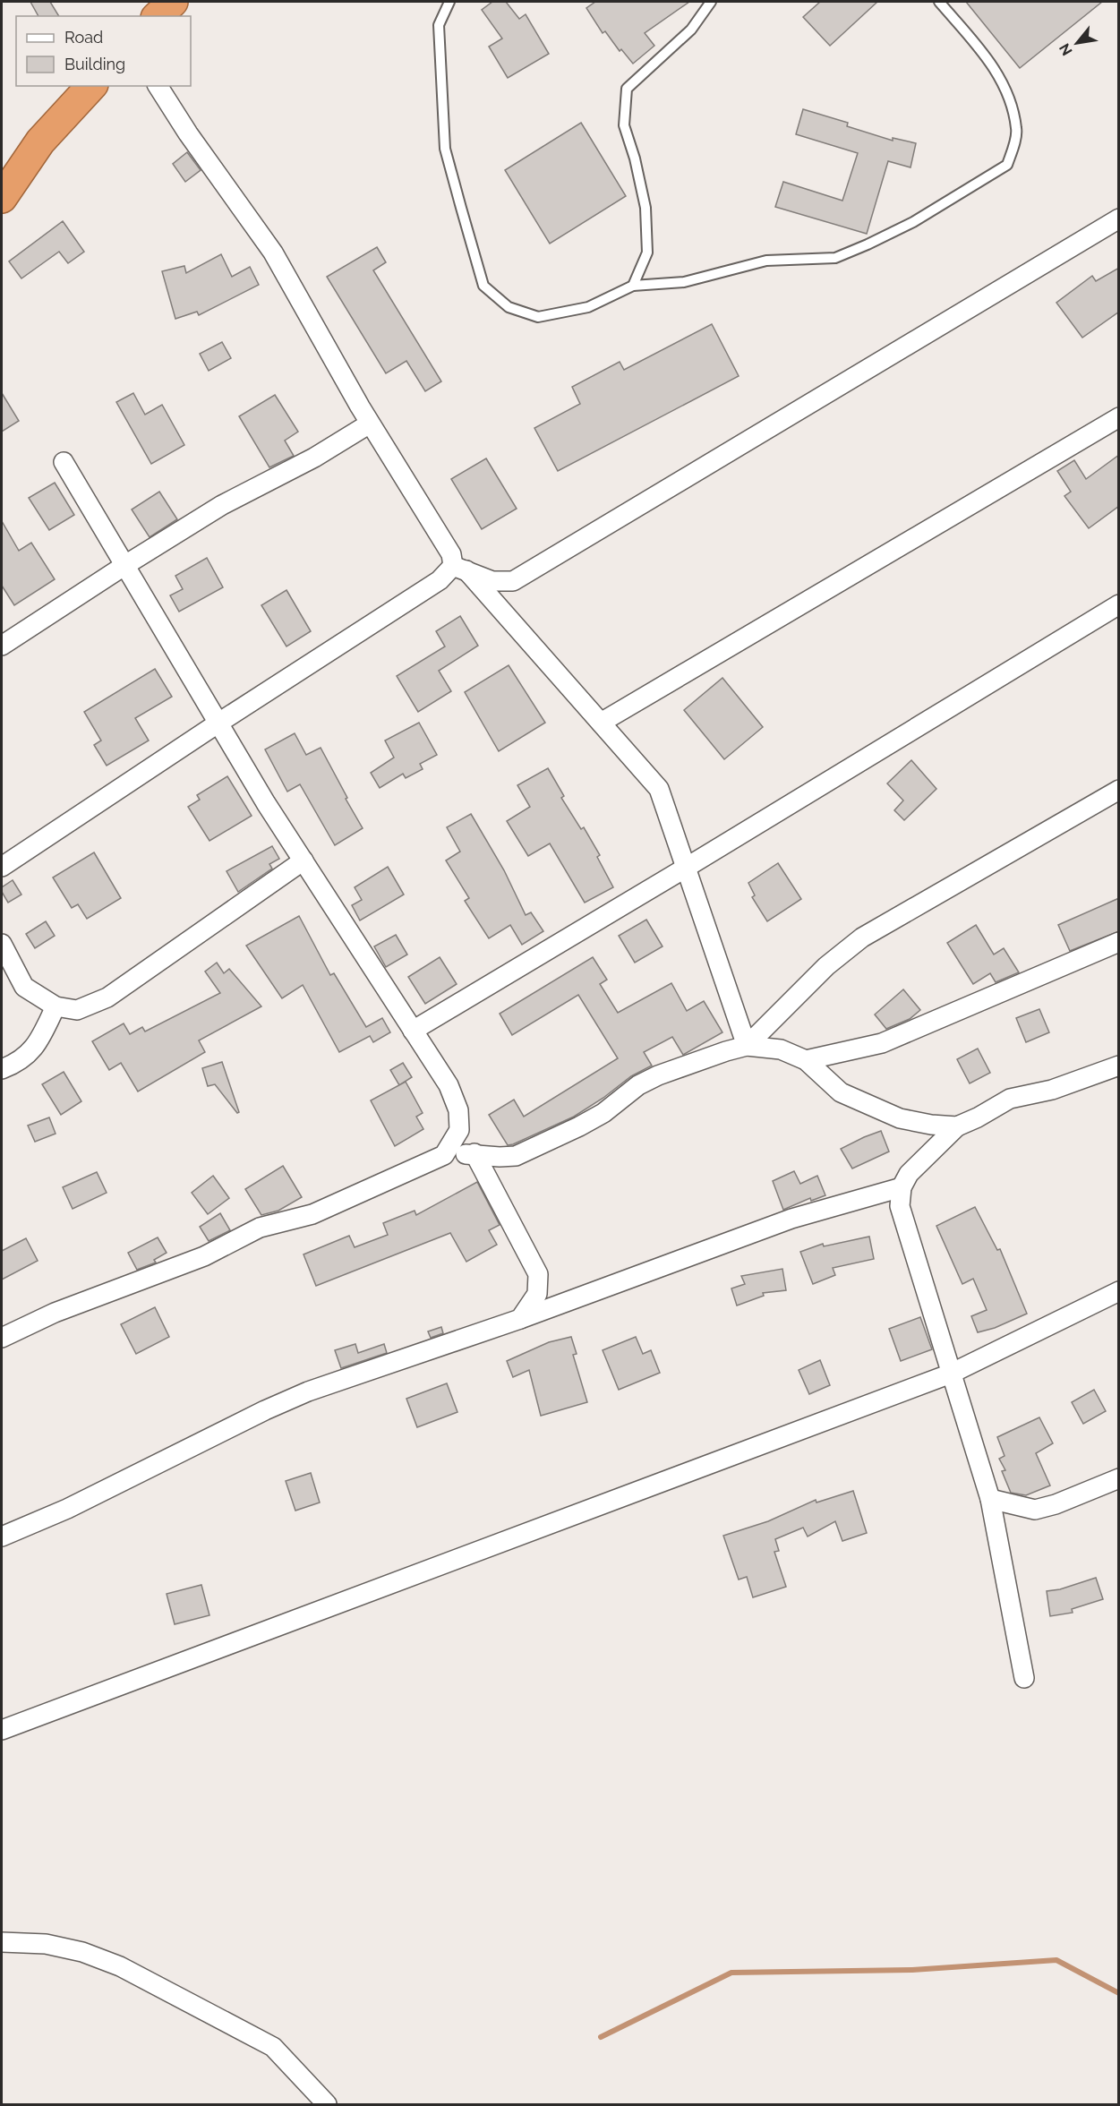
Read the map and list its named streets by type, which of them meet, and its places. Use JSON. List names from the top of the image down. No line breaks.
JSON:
{"legend":["Road","Building"],"north":"bottom left"}
